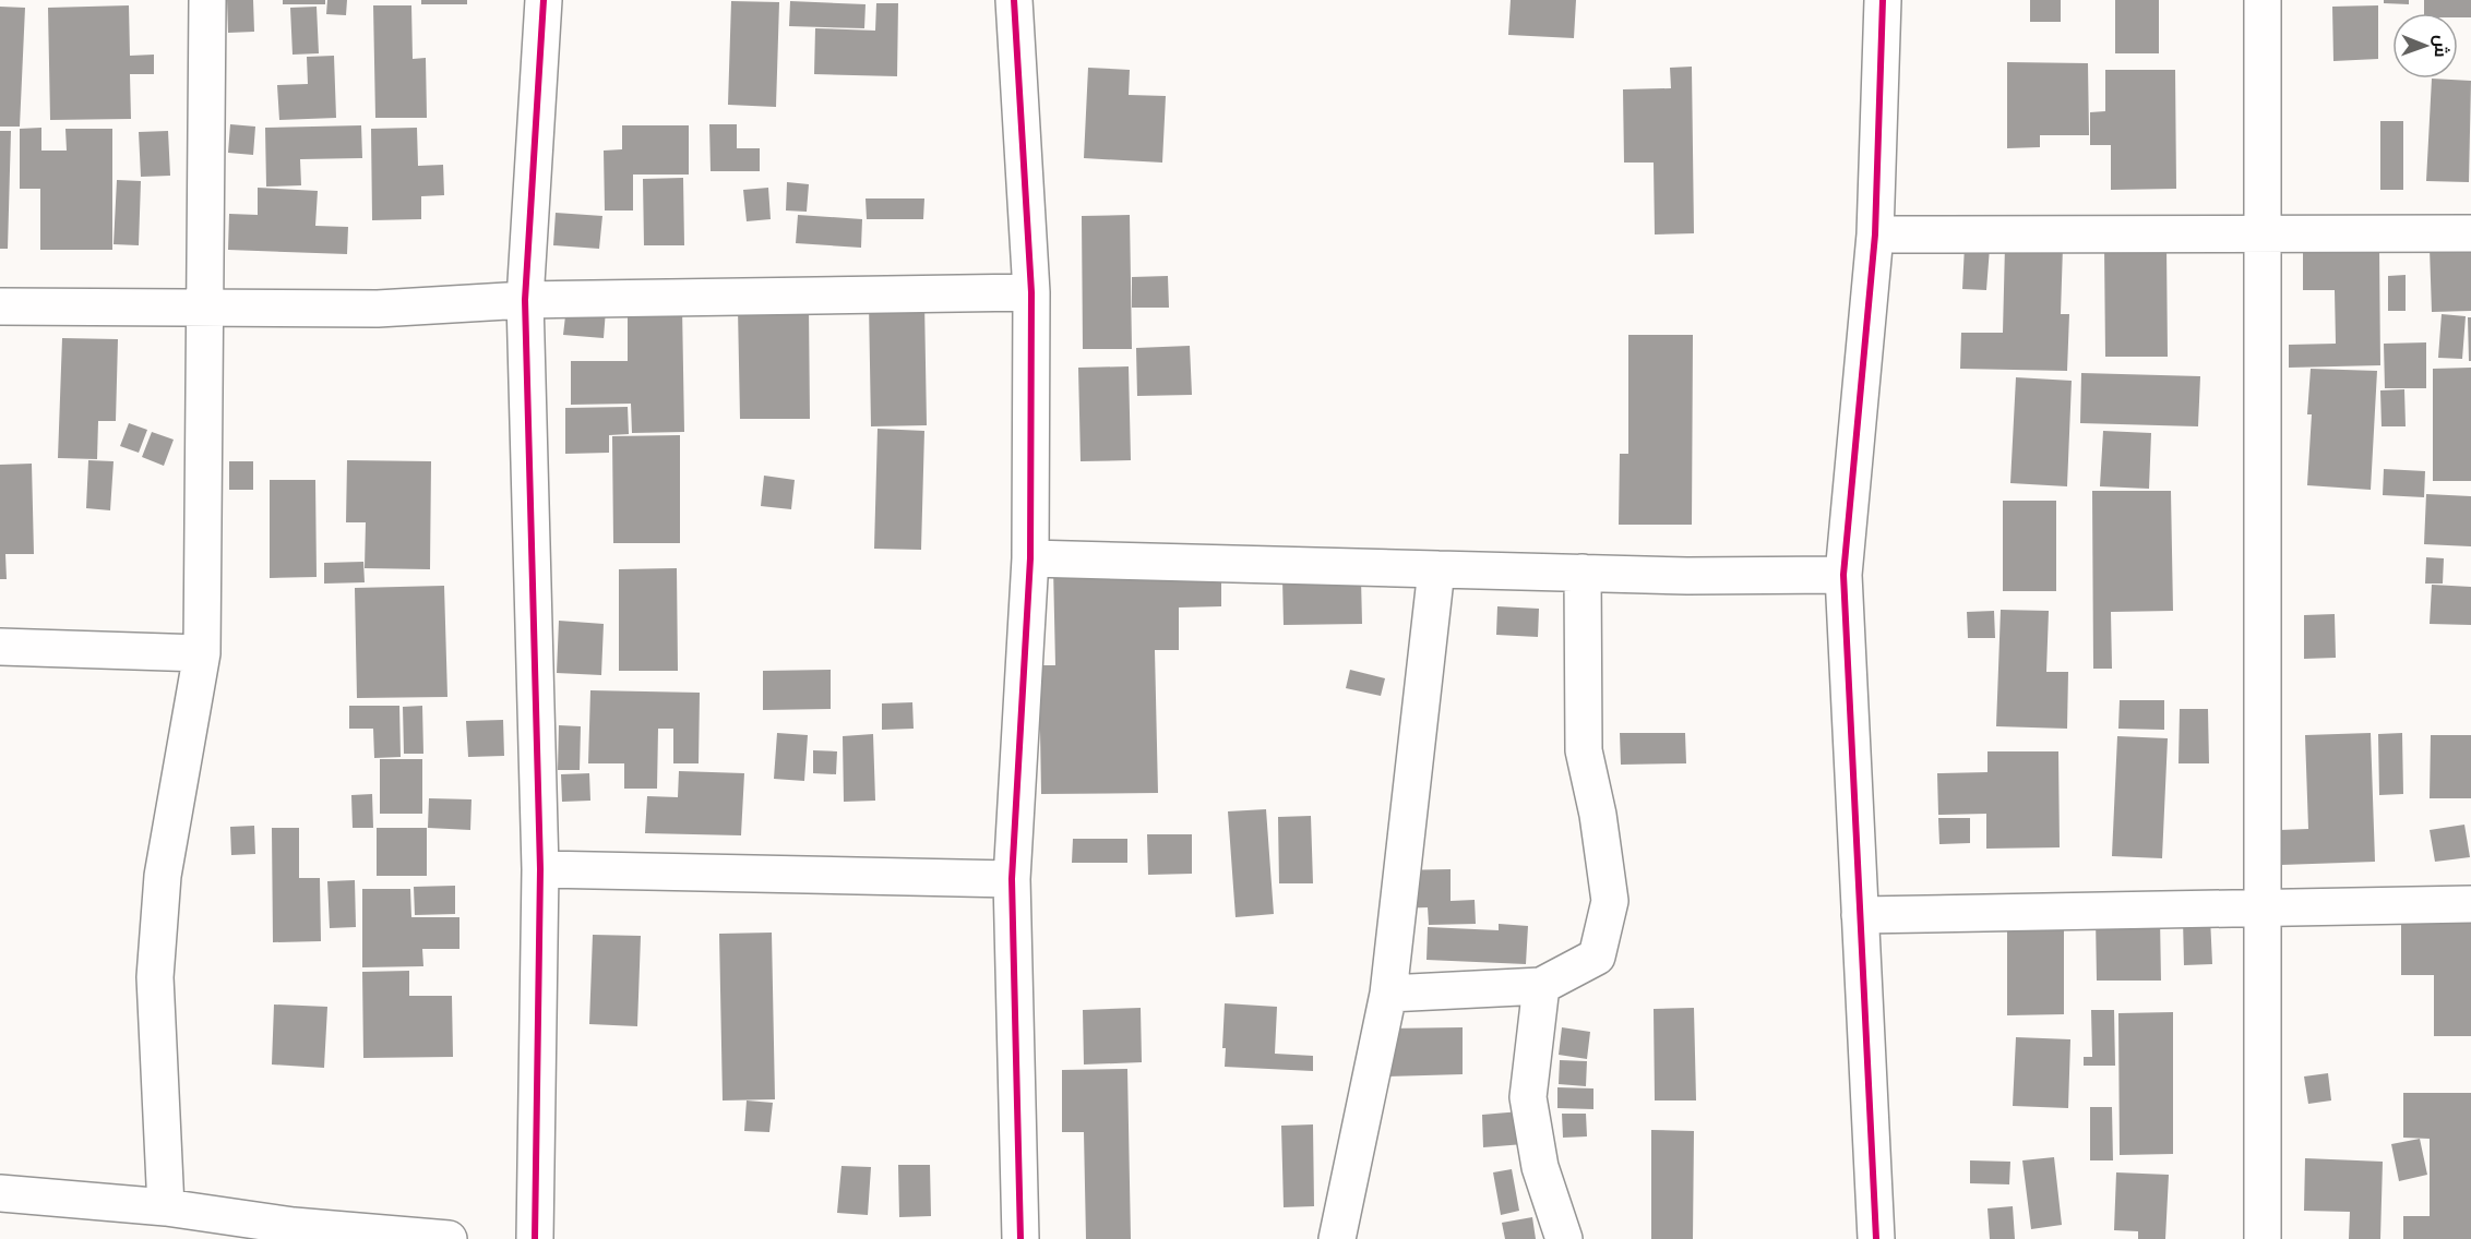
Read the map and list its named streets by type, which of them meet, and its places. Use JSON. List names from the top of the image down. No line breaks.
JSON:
{"north":"right"}
